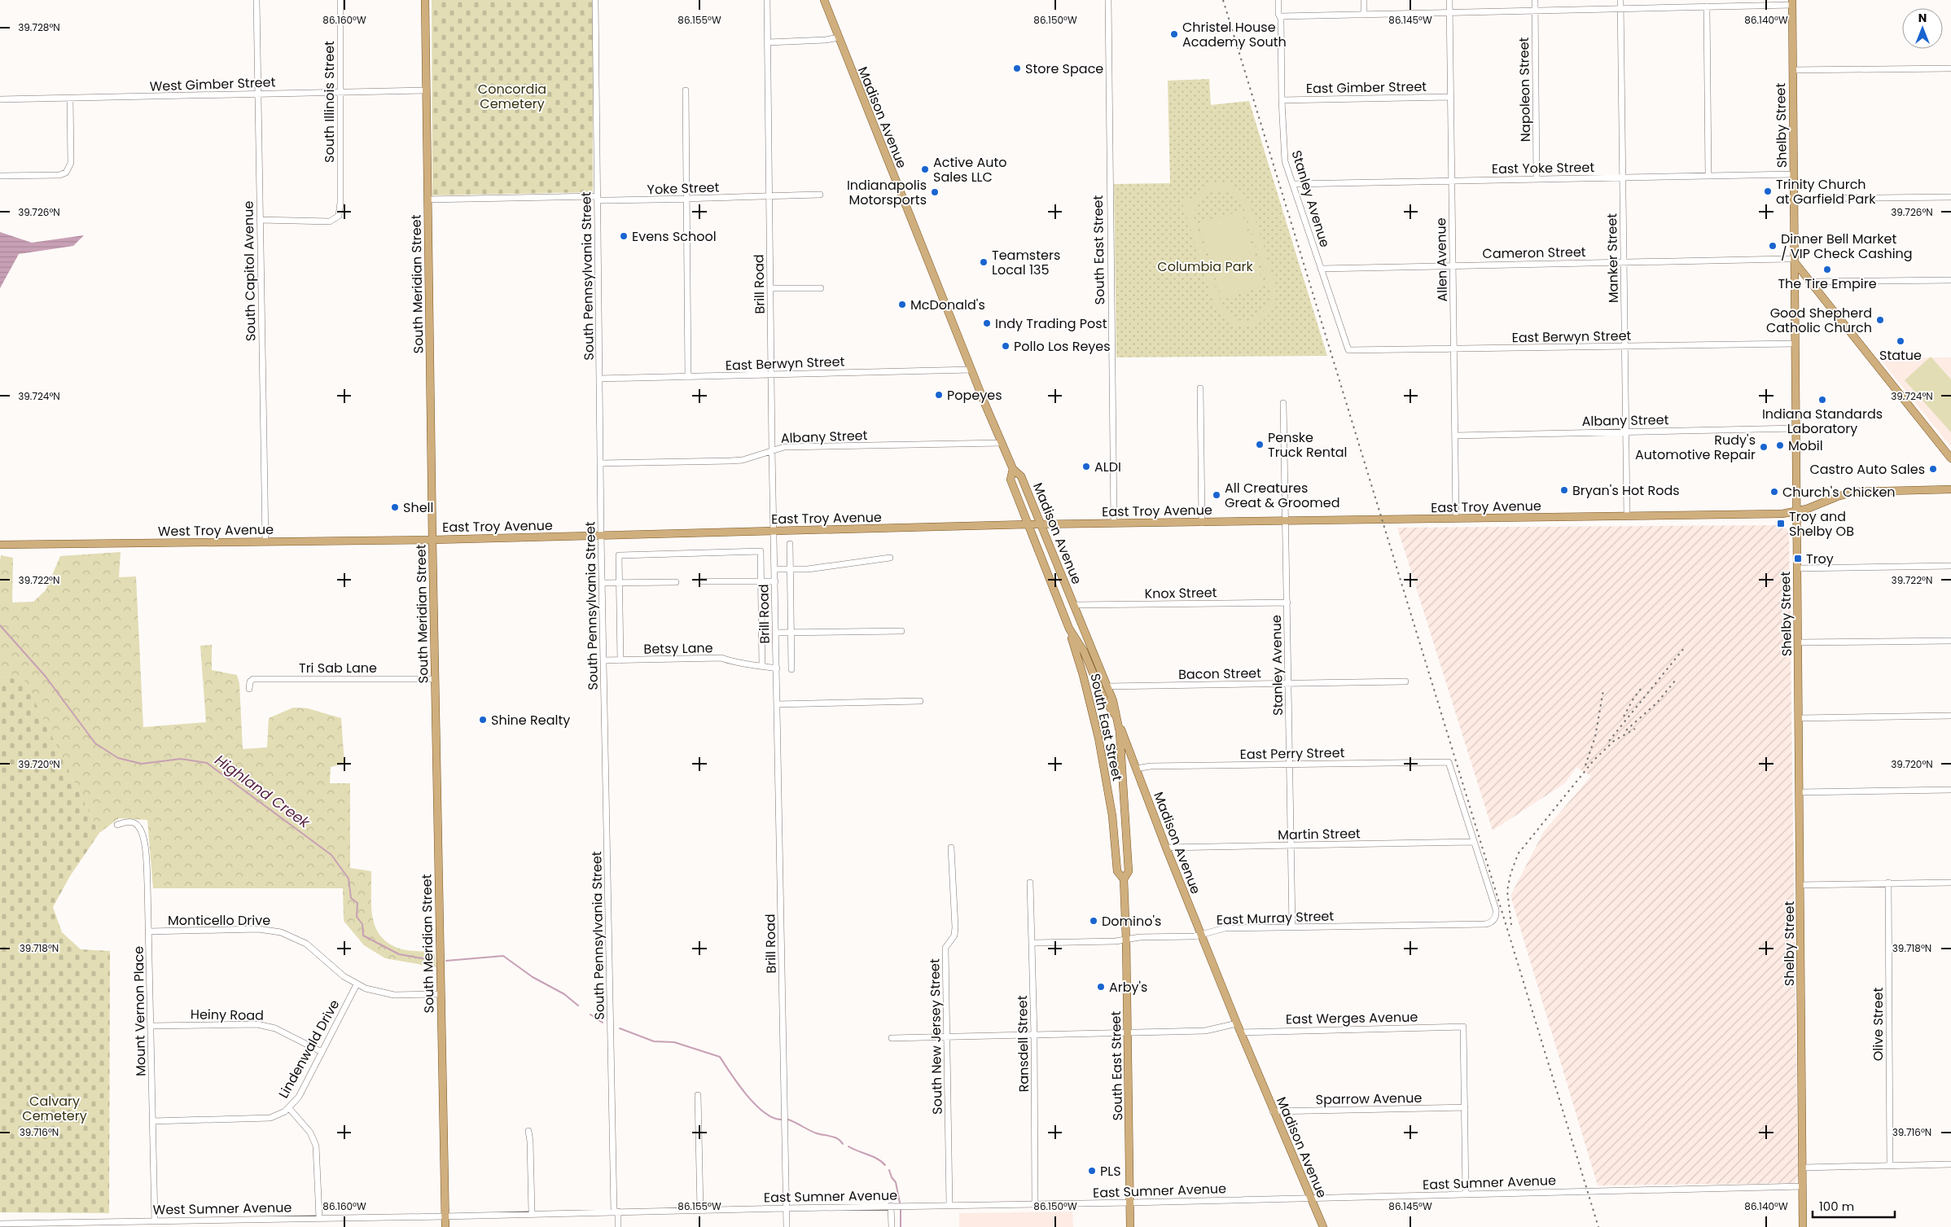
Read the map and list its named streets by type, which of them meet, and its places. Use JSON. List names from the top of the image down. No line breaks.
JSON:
{"streets":{"main road":["Madison Avenue","Shelby Street","South East Street","South Meridian Street","East Troy Avenue","West Troy Avenue"],"street":["West Gimber Street","East Gimber Street","Napoleon Street","South Illinois Street","East Yoke Street","Yoke Street","Stanley Avenue","Cameron Street","Manker Street","Allen Avenue","South Capitol Avenue","South Pennsylvania Street","Brill Road","East Berwyn Street","Albany Street","Knox Street","Betsy Lane","Tri Sab Lane","Bacon Street","East Perry Street","Martin Street","East Murray Street","Monticello Drive","Mount Vernon Place","Heiny Road","East Werges Avenue","Olive Street","South New Jersey Street","Ransdell Street","Lindenwald Drive","Sparrow Avenue","East Sumner Avenue","West Sumner Avenue"]},"crossings":[["West Gimber Street","South Illinois Street"],["West Gimber Street","South Capitol Avenue"],["West Gimber Street","South Meridian Street"],["East Gimber Street","Stanley Avenue"],["East Gimber Street","Allen Avenue"],["Napoleon Street","East Yoke Street"],["South Illinois Street","South Capitol Avenue"],["Madison Avenue","South East Street"],["Madison Avenue","East Berwyn Street"],["Madison Avenue","Albany Street"],["Madison Avenue","East Troy Avenue"],["Madison Avenue","Knox Street"],["Madison Avenue","Bacon Street"],["Madison Avenue","East Perry Street"],["Madison Avenue","Martin Street"],["Madison Avenue","East Murray Street"],["Madison Avenue","East Werges Avenue"],["Madison Avenue","Sparrow Avenue"],["Madison Avenue","East Sumner Avenue"],["Shelby Street","East Yoke Street"],["Shelby Street","Cameron Street"],["Shelby Street","East Berwyn Street"],["Shelby Street","Albany Street"],["Shelby Street","East Troy Avenue"],["Shelby Street","East Sumner Avenue"],["East Yoke Street","Stanley Avenue"],["East Yoke Street","Manker Street"],["East Yoke Street","Allen Avenue"],["Yoke Street","South Pennsylvania Street"],["Yoke Street","South Meridian Street"],["Yoke Street","Brill Road"],["Stanley Avenue","Cameron Street"],["Stanley Avenue","East Berwyn Street"],["Stanley Avenue","East Troy Avenue"],["Stanley Avenue","Knox Street"],["Stanley Avenue","Bacon Street"],["Stanley Avenue","East Perry Street"],["Stanley Avenue","Martin Street"],["Stanley Avenue","East Murray Street"],["South East Street","East Troy Avenue"],["South East Street","East Murray Street"],["South East Street","East Sumner Avenue"],["Cameron Street","Manker Street"],["Cameron Street","Allen Avenue"],["Manker Street","East Berwyn Street"],["Manker Street","Albany Street"],["Manker Street","East Troy Avenue"],["Allen Avenue","East Berwyn Street"],["Allen Avenue","Albany Street"],["Allen Avenue","East Troy Avenue"],["South Capitol Avenue","West Troy Avenue"],["South Pennsylvania Street","East Berwyn Street"],["South Pennsylvania Street","Albany Street"],["South Pennsylvania Street","East Troy Avenue"],["South Pennsylvania Street","Betsy Lane"],["South Pennsylvania Street","East Sumner Avenue"],["South Meridian Street","East Troy Avenue"],["South Meridian Street","West Troy Avenue"],["South Meridian Street","Tri Sab Lane"],["South Meridian Street","Monticello Drive"],["South Meridian Street","East Sumner Avenue"],["South Meridian Street","West Sumner Avenue"],["Brill Road","East Berwyn Street"],["Brill Road","Albany Street"],["Brill Road","East Troy Avenue"],["Brill Road","Betsy Lane"],["Brill Road","East Sumner Avenue"],["East Troy Avenue","West Troy Avenue"],["East Perry Street","Martin Street"],["East Perry Street","East Murray Street"],["Martin Street","East Murray Street"],["East Murray Street","Ransdell Street"],["Monticello Drive","Mount Vernon Place"],["Monticello Drive","Lindenwald Drive"],["Mount Vernon Place","Heiny Road"],["Mount Vernon Place","Lindenwald Drive"],["Mount Vernon Place","West Sumner Avenue"],["Heiny Road","Lindenwald Drive"],["East Werges Avenue","Sparrow Avenue"],["South New Jersey Street","East Sumner Avenue"],["Ransdell Street","East Sumner Avenue"],["East Sumner Avenue","West Sumner Avenue"]],"water":["Highland Creek"],"parks":["Concordia Cemetery","Columbia Park","Calvary Cemetery"],"places":{"other":["Christel House Academy South","Store Space","Active Auto Sales LLC","Trinity Church at Garfield Park","Indianapolis Motorsports","Evens School","Dinner Bell Market / VIP Check Cashing","Teamsters Local 135","The Tire Empire","McDonald's","Good Shepherd Catholic Church","Indy Trading Post","Statue","Pollo Los Reyes","Popeyes","Indiana Standards Laboratory","Penske Truck Rental","Mobil","Rudy's Automotive Repair","ALDI","Castro Auto Sales","Bryan's Hot Rods","Church's Chicken","All Creatures Great & Groomed","Shell","Shine Realty","Domino's","Arby's","PLS"],"transit":["Troy and Shelby OB","Troy"]},"scale_bar":"100 m","north":"top","coordinates":["86.160°W","86.155°W","86.150°W","86.145°W","86.140°W","39.728°N","39.726°N","39.724°N","39.722°N","39.720°N","39.718°N","39.716°N"]}
